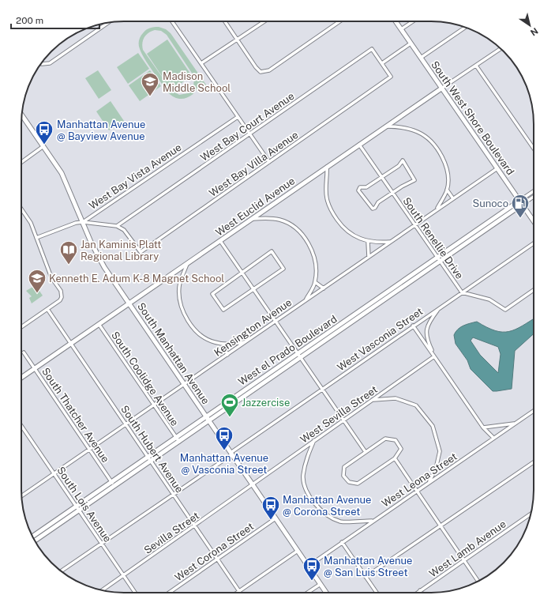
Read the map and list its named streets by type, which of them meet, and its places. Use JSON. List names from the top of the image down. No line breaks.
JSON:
{"streets":{"street":["South West Shore Boulevard","West Bay Court Avenue","West Bay Villa Avenue","West Bay Vista Avenue","West Euclid Avenue","South Renellie Drive","Kensington Avenue","West Vasconia Street","West el Prado Boulevard","South Manhattan Avenue","South Coolidge Avenue","West Sevilla Street","South Thatcher Avenue","South Hubert Avenue","West Leona Street","South Lois Avenue","Sevilla Street","West Lamb Avenue","West Corona Street"]},"crossings":[["South West Shore Boulevard","West Euclid Avenue"],["South West Shore Boulevard","Kensington Avenue"],["South West Shore Boulevard","West el Prado Boulevard"],["West Bay Court Avenue","West Bay Villa Avenue"],["West Bay Vista Avenue","South Manhattan Avenue"],["West Euclid Avenue","South Renellie Drive"],["West Euclid Avenue","South Manhattan Avenue"],["West Euclid Avenue","South Coolidge Avenue"],["West Euclid Avenue","South Thatcher Avenue"],["West Euclid Avenue","South Hubert Avenue"],["South Renellie Drive","Kensington Avenue"],["South Renellie Drive","West Vasconia Street"],["South Renellie Drive","West el Prado Boulevard"],["Kensington Avenue","South Manhattan Avenue"],["Kensington Avenue","South Coolidge Avenue"],["Kensington Avenue","South Thatcher Avenue"],["Kensington Avenue","South Hubert Avenue"],["Kensington Avenue","South Lois Avenue"],["West Vasconia Street","South Manhattan Avenue"],["West Vasconia Street","South Hubert Avenue"],["West Vasconia Street","South Lois Avenue"],["West el Prado Boulevard","South Manhattan Avenue"],["West el Prado Boulevard","South Coolidge Avenue"],["West el Prado Boulevard","South Thatcher Avenue"],["West el Prado Boulevard","South Hubert Avenue"],["West el Prado Boulevard","South Lois Avenue"],["South Manhattan Avenue","West Sevilla Street"],["South Manhattan Avenue","West Leona Street"],["South Manhattan Avenue","Sevilla Street"],["South Manhattan Avenue","West Corona Street"],["West Sevilla Street","Sevilla Street"],["South Hubert Avenue","Sevilla Street"],["South Hubert Avenue","West Corona Street"],["South Lois Avenue","Sevilla Street"]],"places":{"school or university":["Madison Middle School","Kenneth E. Adum K-8 Magnet School"],"bus stop":["Manhattan Avenue @ Bayview Avenue","Manhattan Avenue @ Vasconia Street","Manhattan Avenue @ Corona Street","Manhattan Avenue @ San Luis Street"],"fuel station":["Sunoco"],"library":["Jan Kaminis Platt Regional Library"],"sports":["Jazzercise"]},"scale_bar":"200 m","north":"bottom right"}
